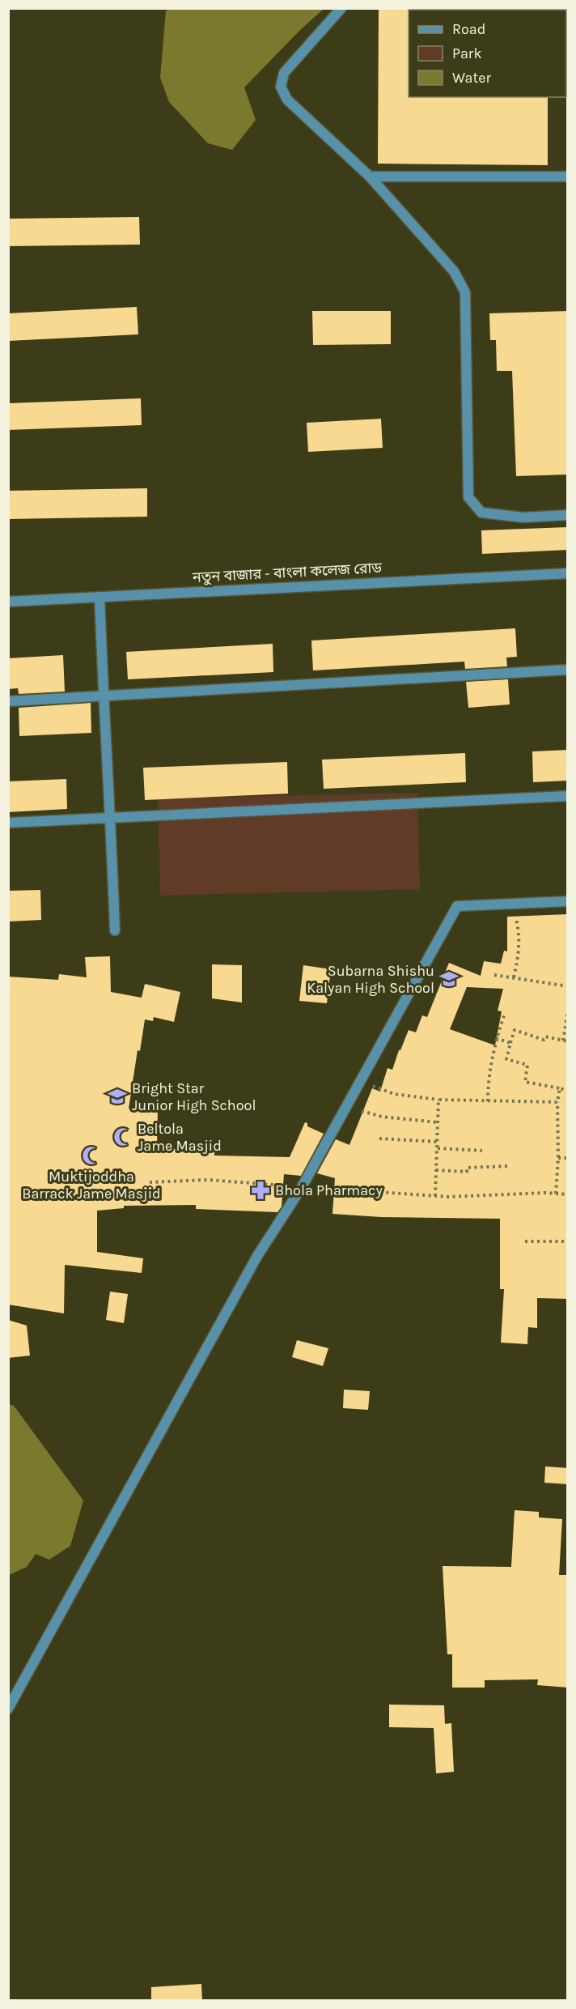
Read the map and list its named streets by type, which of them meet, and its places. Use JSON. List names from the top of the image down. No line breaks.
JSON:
{"streets":{"street":["নতুন বাজার - বাংলা কলেজ রোড"]},"places":{"school or university":["Subarna Shishu Kalyan High School","Bright Star Junior High School"],"mosque":["Beltola Jame Masjid","Muktijoddha Barrack Jame Masjid"],"pharmacy":["Bhola Pharmacy"]},"legend":["Road","Park","Water"]}
